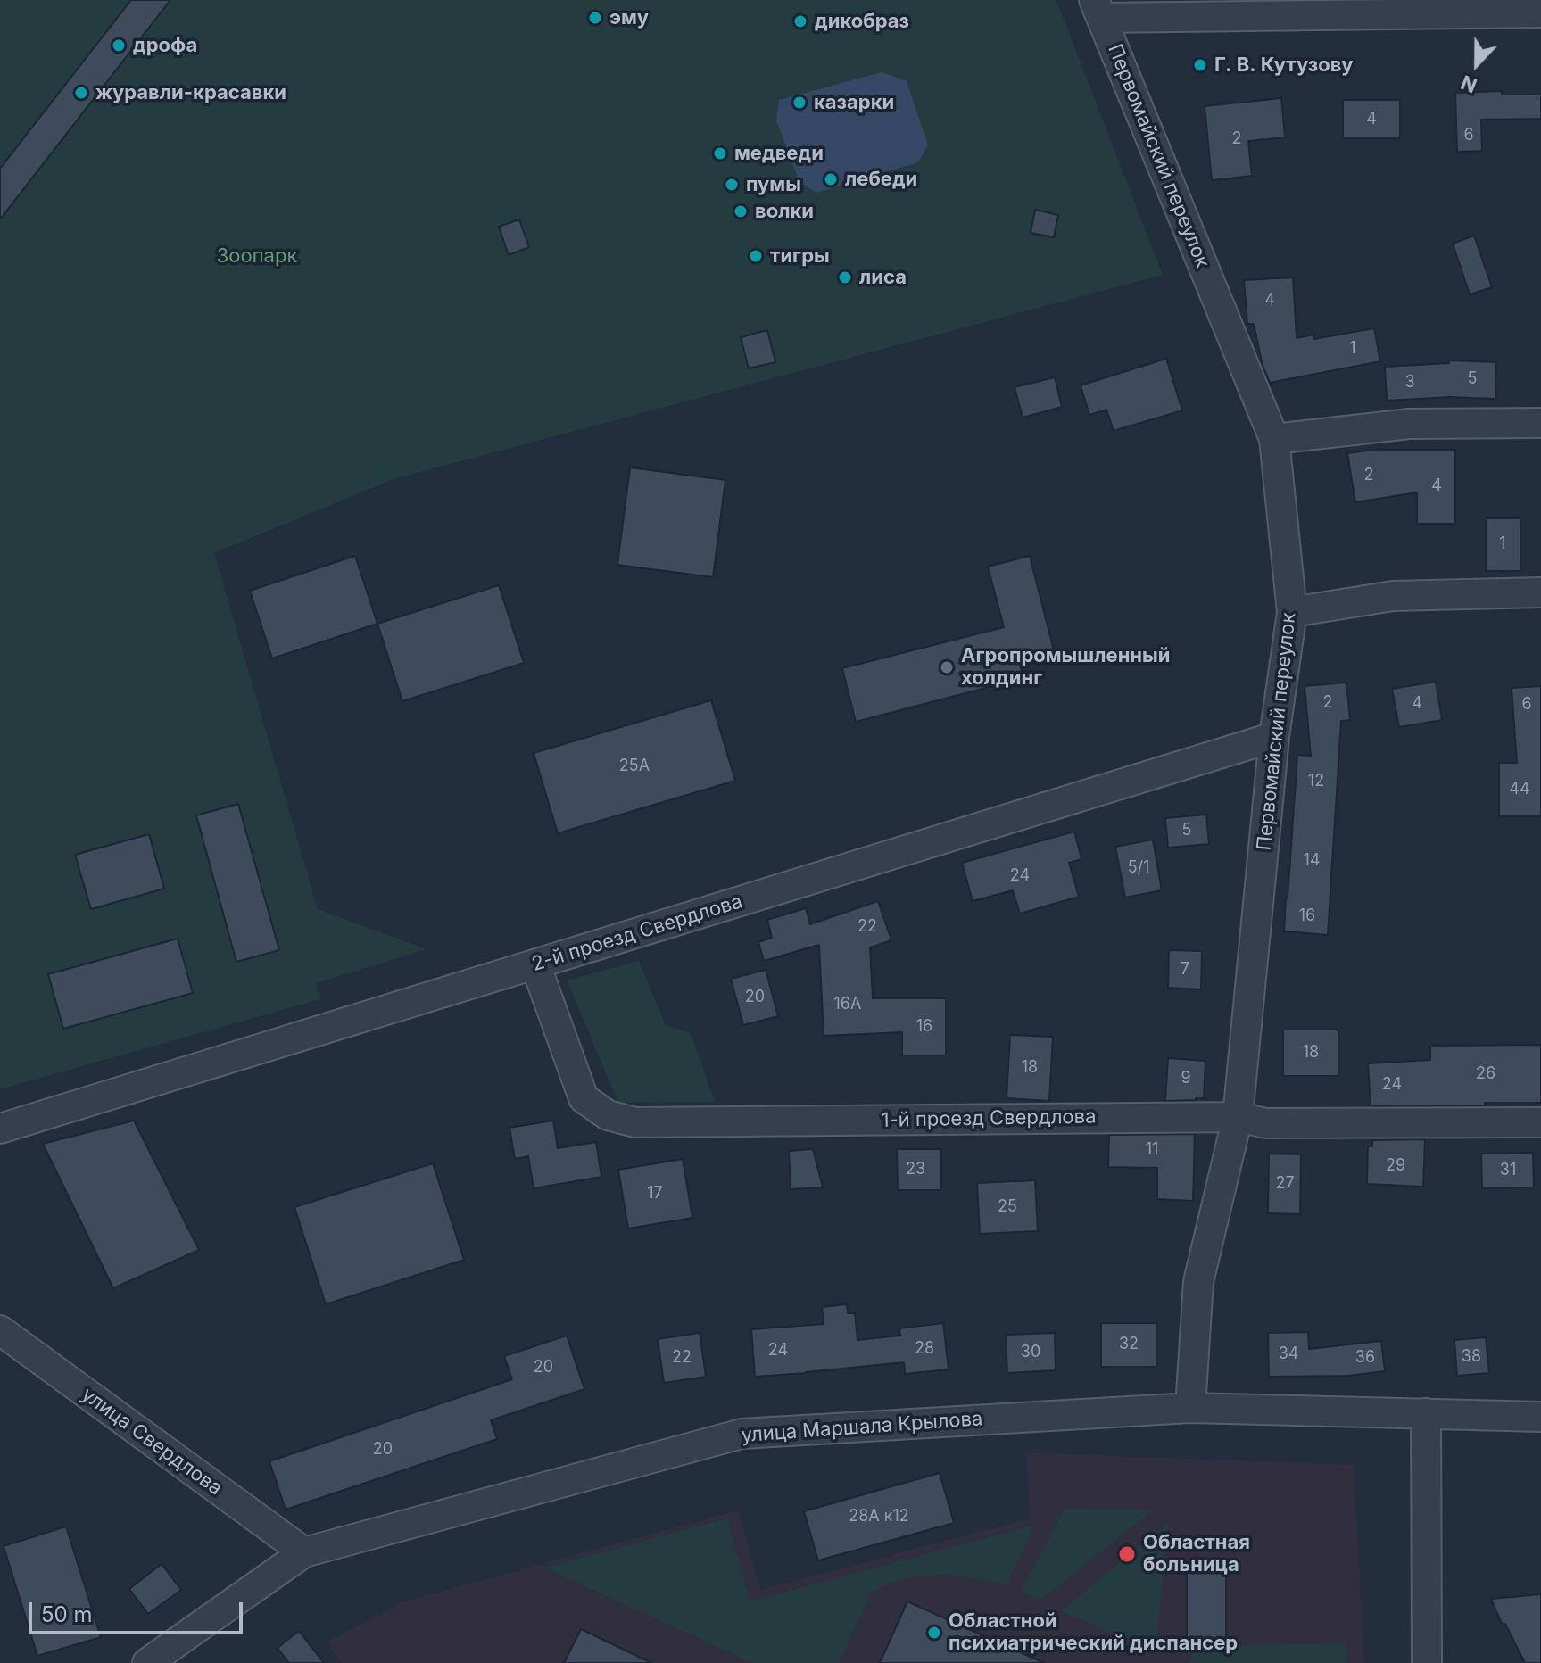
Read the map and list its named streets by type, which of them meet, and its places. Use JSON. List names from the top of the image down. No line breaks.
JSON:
{"streets":{"street":["Первомайский переулок","2-й проезд Свердлова","1-й проезд Свердлова","улица Маршала Крылова","улица Свердлова"]},"crossings":[["Первомайский переулок","2-й проезд Свердлова"],["Первомайский переулок","1-й проезд Свердлова"],["Первомайский переулок","улица Маршала Крылова"],["2-й проезд Свердлова","1-й проезд Свердлова"],["улица Маршала Крылова","улица Свердлова"]],"parks":["Зоопарк"],"places":["эму","дикобраз","дрофа","Г. В. Кутузову","журавли-красавки","казарки","медведи","лебеди","пумы","волки","тигры","лиса","Агропромышленный холдинг","Областная больница","Областной психиатрический диспансер"],"house_numbers":["4","6","2","4","1","5","3","2","4","1","2","4","6","25А","12","44","5","14","5/1","24","16","22","7","20","16А","16","18","18","26","9","24","11","29","23","31","27","17","25","32","28","24","30","34","38","22","36","20","20","28А к12"],"scale_bar":"50 m","north":"bottom"}
